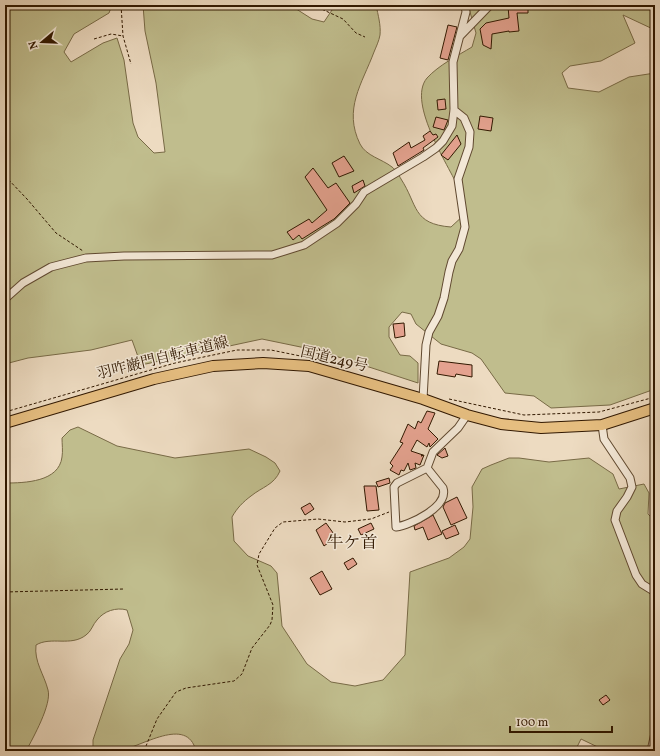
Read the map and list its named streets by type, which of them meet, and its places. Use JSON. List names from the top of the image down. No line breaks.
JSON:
{"streets":{"highway":["国道249号"],"path":["羽咋巌門自転車道線"]},"districts":["牛ケ首"],"scale_bar":"100 m","north":"left"}
